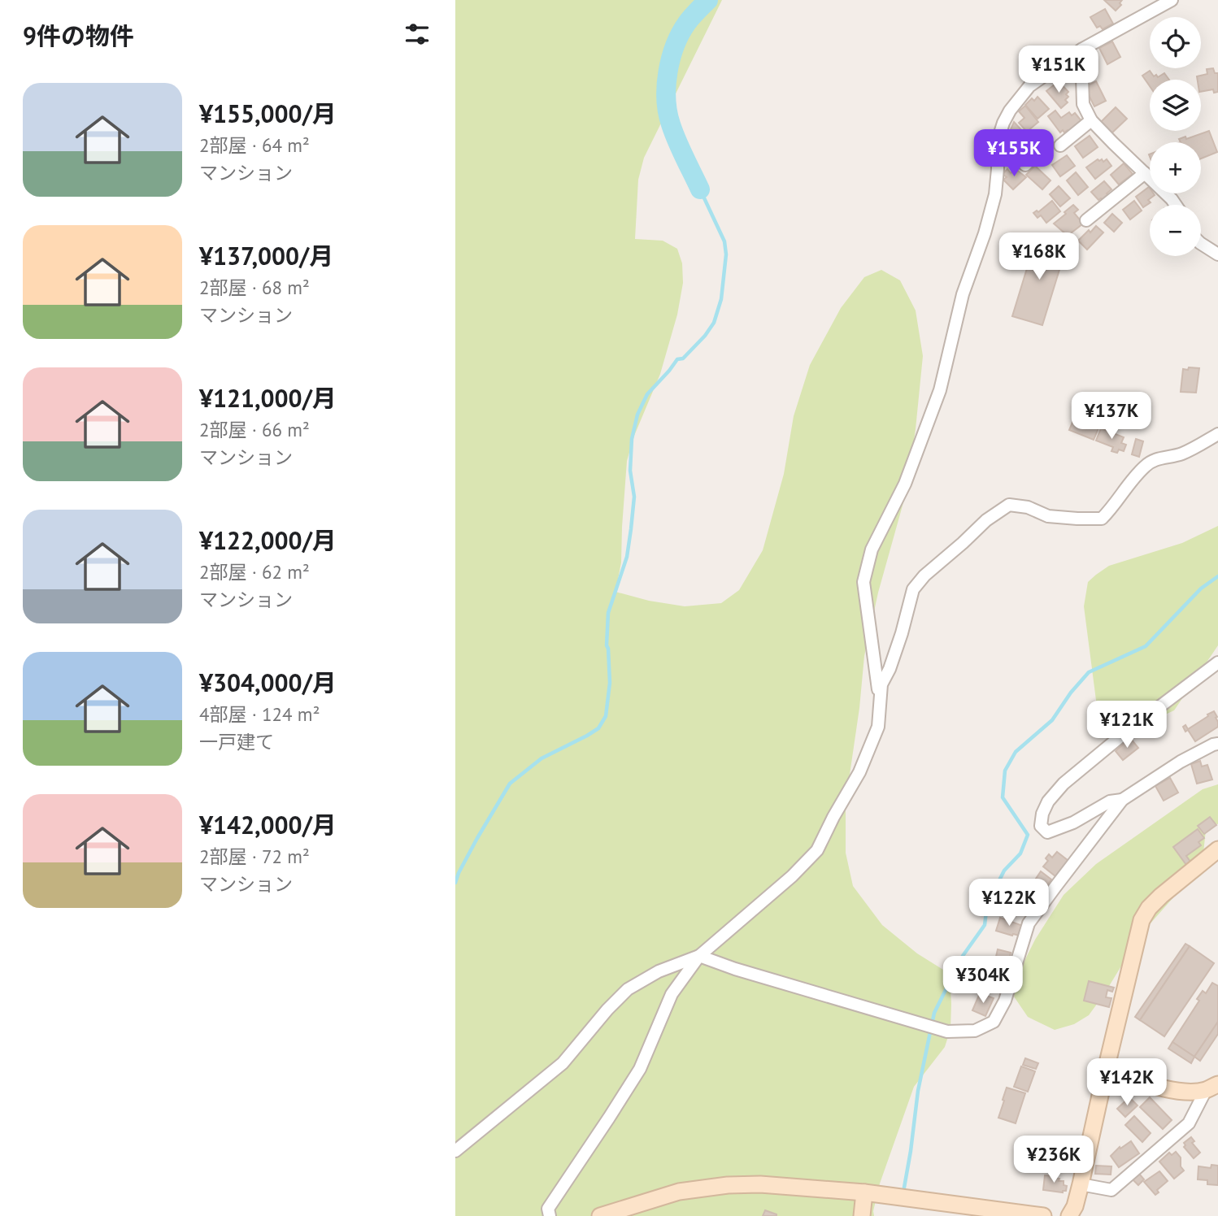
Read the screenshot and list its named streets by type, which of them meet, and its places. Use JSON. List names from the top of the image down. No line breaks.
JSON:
{"page":{"heading":"9件の物件","map_buttons":["+","−"],"price":["¥151K","¥155K","¥168K","¥137K","¥121K","¥122K","¥304K","¥142K","¥236K"],"list":[{"name":"¥155,000/月","note":"2部屋 · 64 m² · マンション"},{"name":"¥137,000/月","note":"2部屋 · 68 m² · マンション"},{"name":"¥121,000/月","note":"2部屋 · 66 m² · マンション"},{"name":"¥122,000/月","note":"2部屋 · 62 m² · マンション"},{"name":"¥304,000/月","note":"4部屋 · 124 m² · 一戸建て"},{"name":"¥142,000/月","note":"2部屋 · 72 m² · マンション"}]}}
